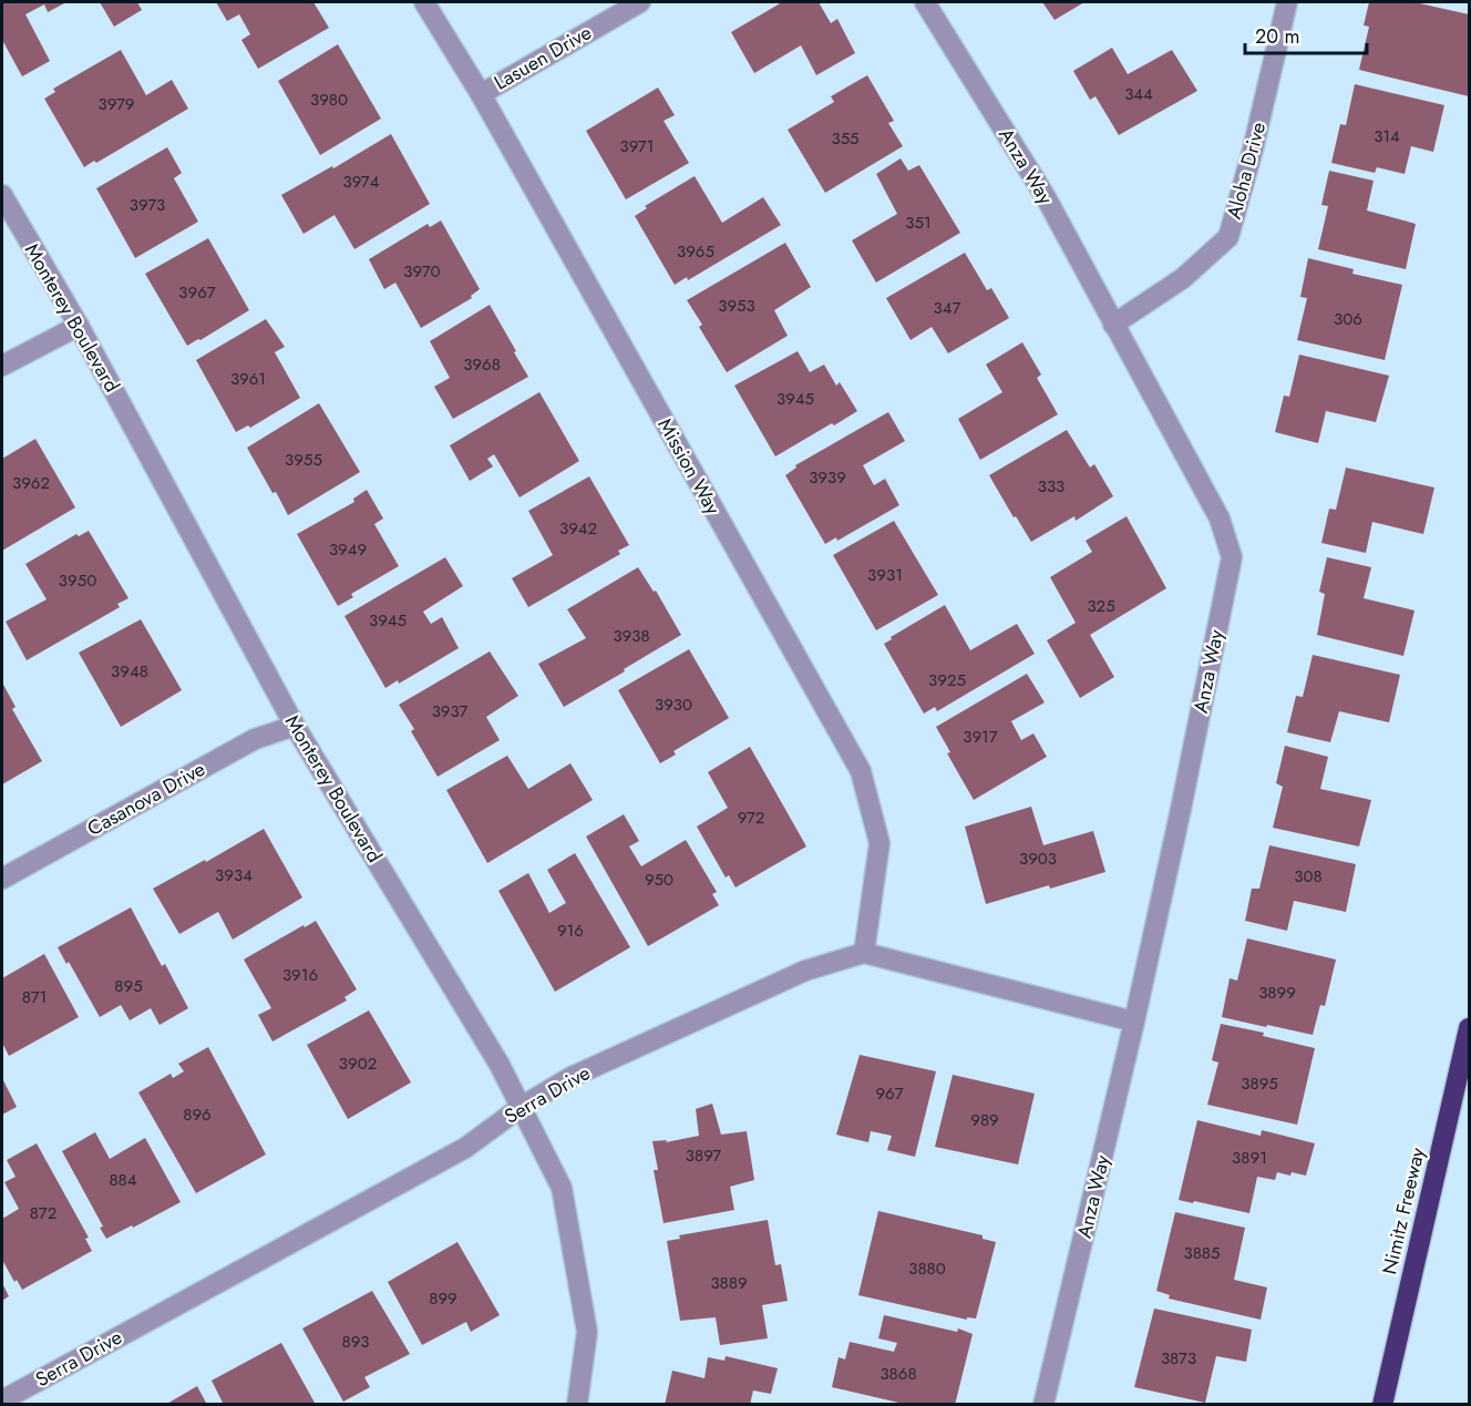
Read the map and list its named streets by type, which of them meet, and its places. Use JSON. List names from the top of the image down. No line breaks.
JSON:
{"streets":{"highway":["Nimitz Freeway"],"street":["Lasuen Drive","Anza Way","Aloha Drive","Monterey Boulevard","Mission Way","Casanova Drive","Serra Drive"]},"crossings":[["Lasuen Drive","Mission Way"],["Anza Way","Aloha Drive"],["Monterey Boulevard","Casanova Drive"],["Monterey Boulevard","Serra Drive"],["Mission Way","Serra Drive"]],"house_numbers":["344","3980","3979","314","355","3971","3974","3973","351","3965","3970","3967","3953","347","306","3968","3961","3945","3955","3939","3962","333","3942","3949","3931","3950","325","3945","3938","3948","3925","3930","3937","3917","972","3903","3934","308","950","916","3916","895","3899","871","3902","3895","967","896","989","3897","3891","884","872","3885","3880","3889","899","893","3873","3868"],"scale_bar":"20 m"}
